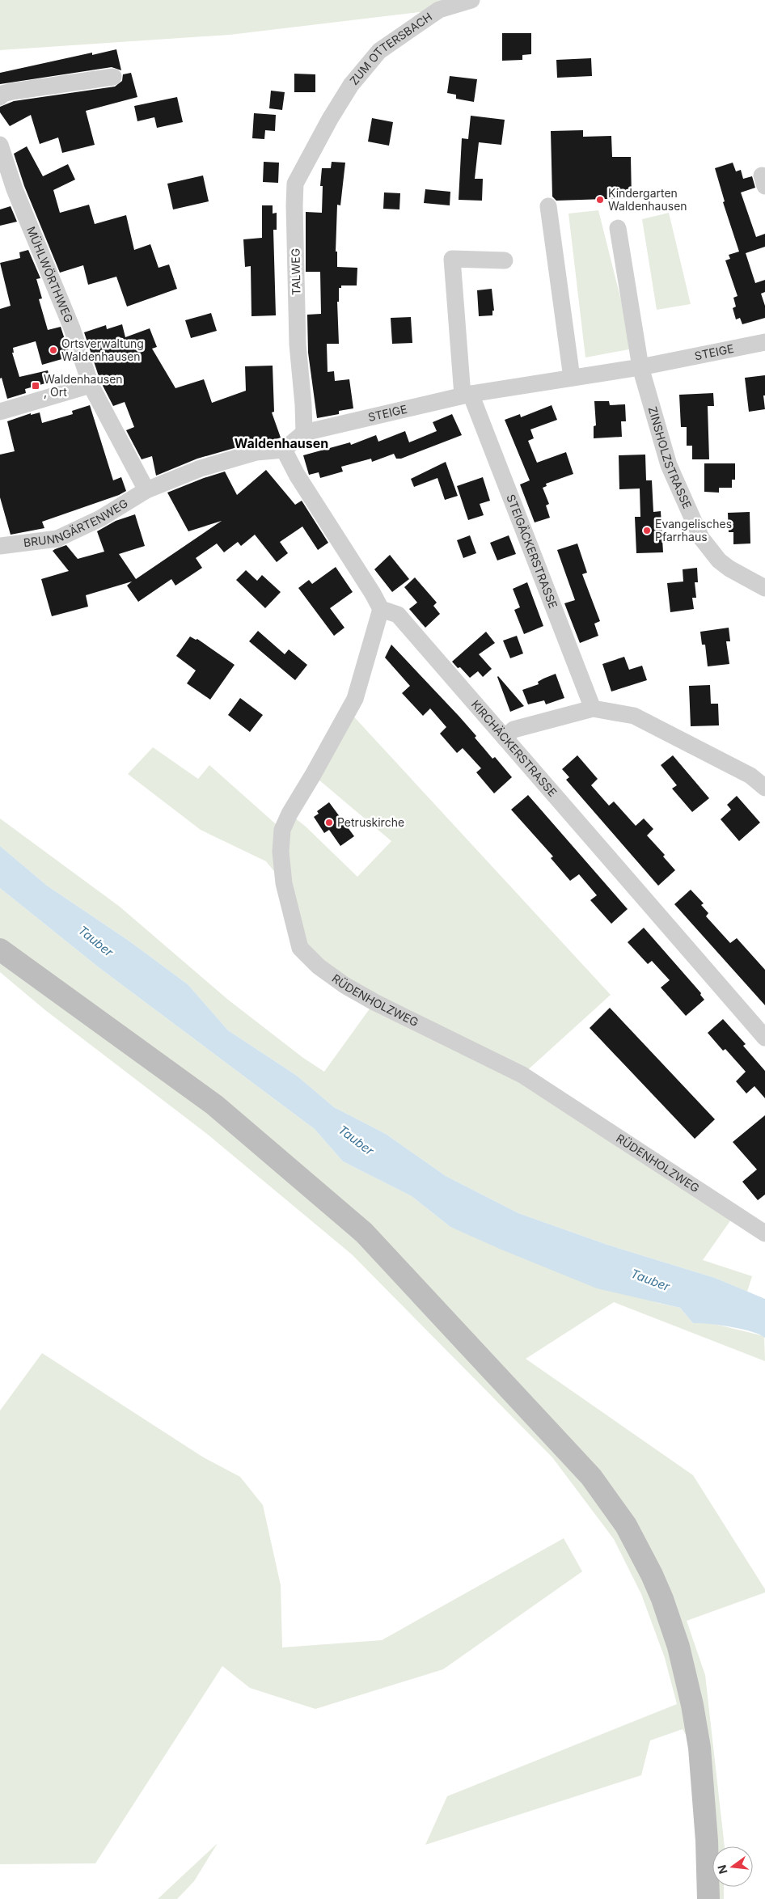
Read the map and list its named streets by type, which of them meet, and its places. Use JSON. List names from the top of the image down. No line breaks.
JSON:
{"streets":{"street":["ZUM OTTERSBACH","TALWEG","MÜHLWÖRTHWEG","STEIGE","ZINSHOLZSTRASSE","BRUNNGÄRTENWEG","STEIGÄCKERSTRASSE","KIRCHÄCKERSTRASSE","RÜDENHOLZWEG"]},"crossings":[["ZUM OTTERSBACH","TALWEG"],["TALWEG","STEIGE"],["MÜHLWÖRTHWEG","BRUNNGÄRTENWEG"],["STEIGE","ZINSHOLZSTRASSE"],["STEIGE","STEIGÄCKERSTRASSE"],["KIRCHÄCKERSTRASSE","RÜDENHOLZWEG"]],"districts":["Waldenhausen"],"water":["Tauber"],"places":{"other":["Kindergarten Waldenhausen","Ortsverwaltung Waldenhausen","Evangelisches Pfarrhaus","Petruskirche"],"transit":["Waldenhausen , Ort"]},"north":"left"}
